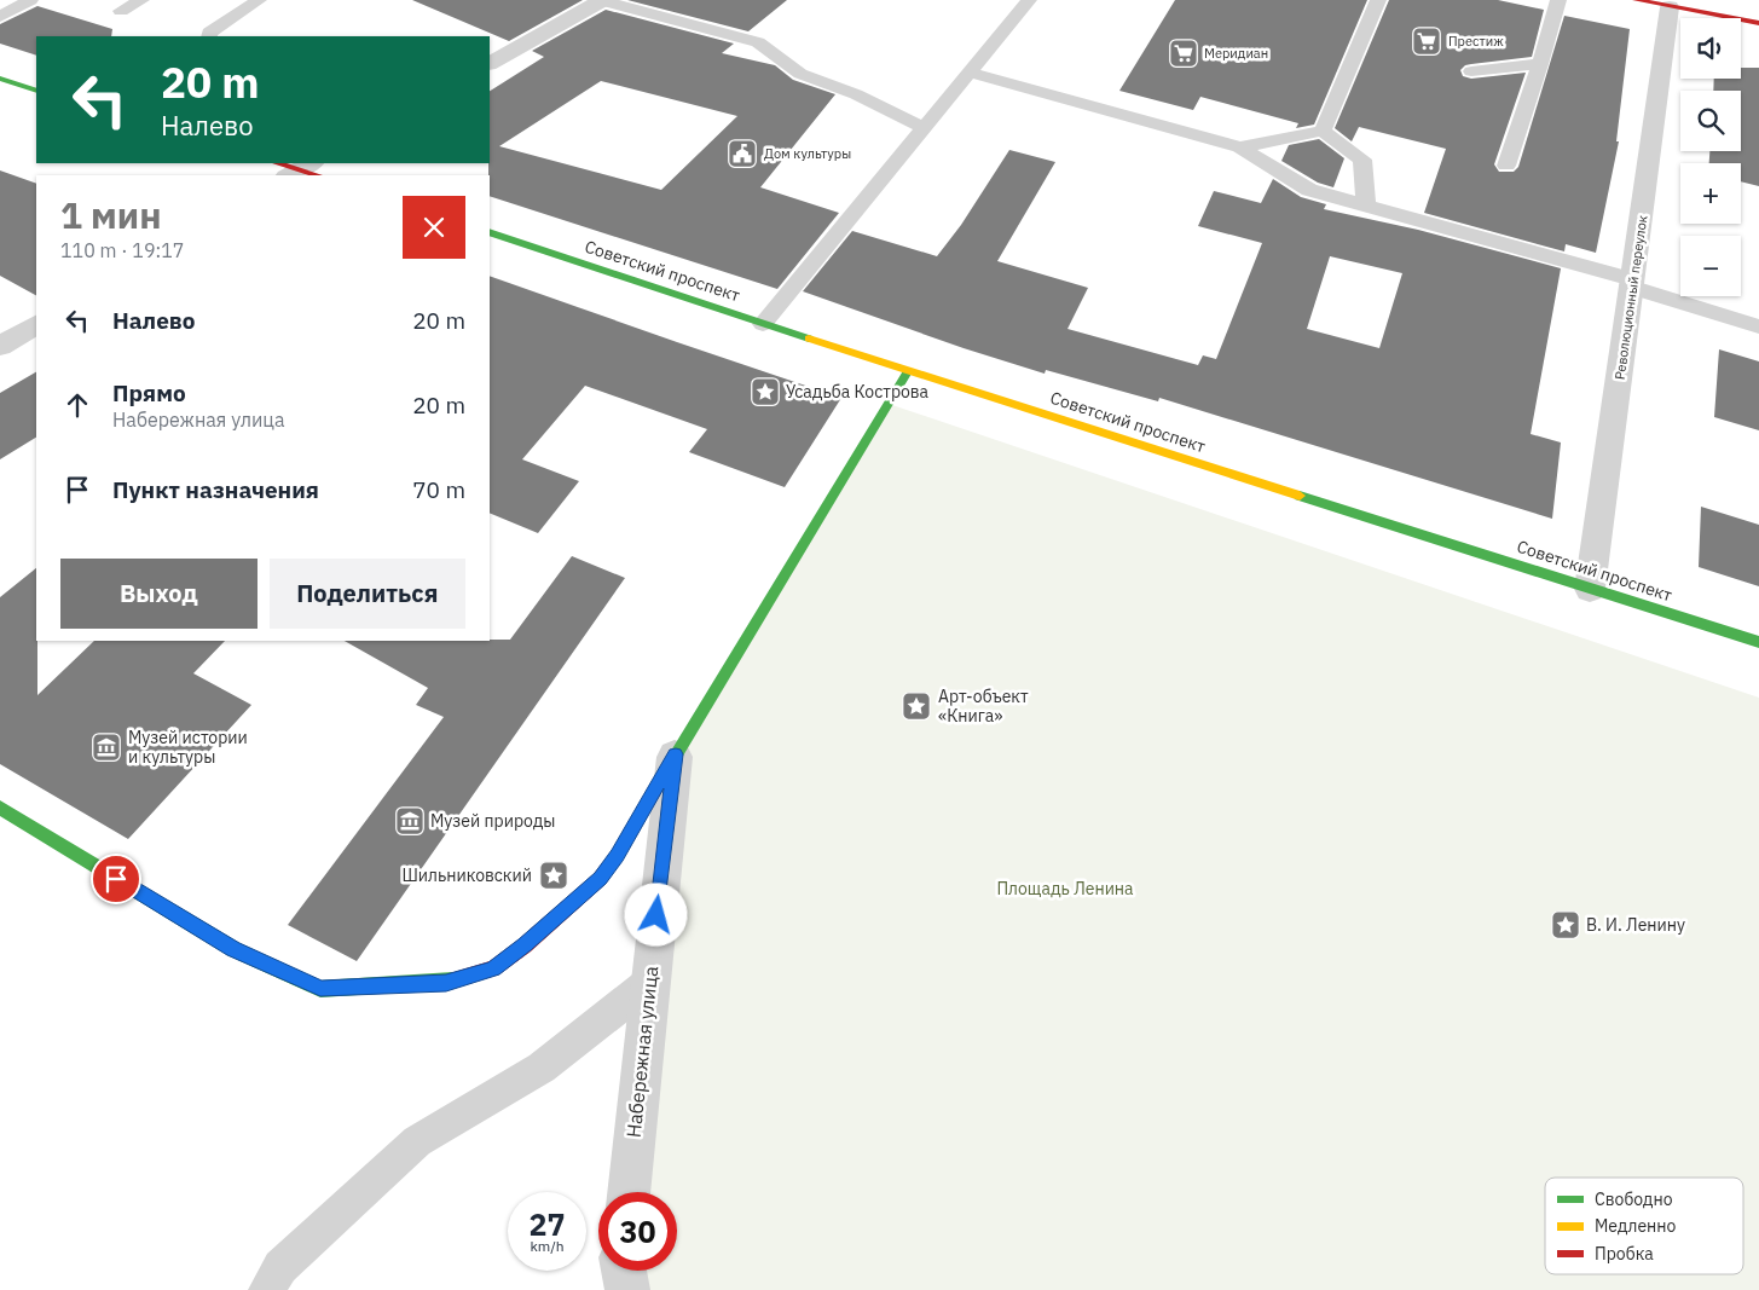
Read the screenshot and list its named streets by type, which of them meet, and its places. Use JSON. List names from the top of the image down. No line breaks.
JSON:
{"streets":{"street":["Советский проспект","Революционный переулок","Набережная улица"]},"crossings":[["Советский проспект","Революционный переулок"]],"parks":["Площадь Ленина"],"places":{"supermarket":["Престиж","Меридиан"],"public building":["Дом культуры"],"place":["Усадьба Кострова","Арт-объект «Книга»","Шильниковский","В. И. Ленину"],"museum":["Музей истории и культуры","Музей природы"]},"legend":["Свободно","Медленно","Пробка"],"page":{"map_buttons":["+","−"],"turn":["20 m","Налево"],"heading":["1 мин","110 m · 19:17"],"list":[{"name":"Налево","value":"20 m"},{"name":"Прямо","note":"Набережная улица","value":"20 m"},{"name":"Пункт назначения","value":"70 m"}],"buttons":["Выход","Поделиться"],"speed":"27 km/h","limit":"30"}}
